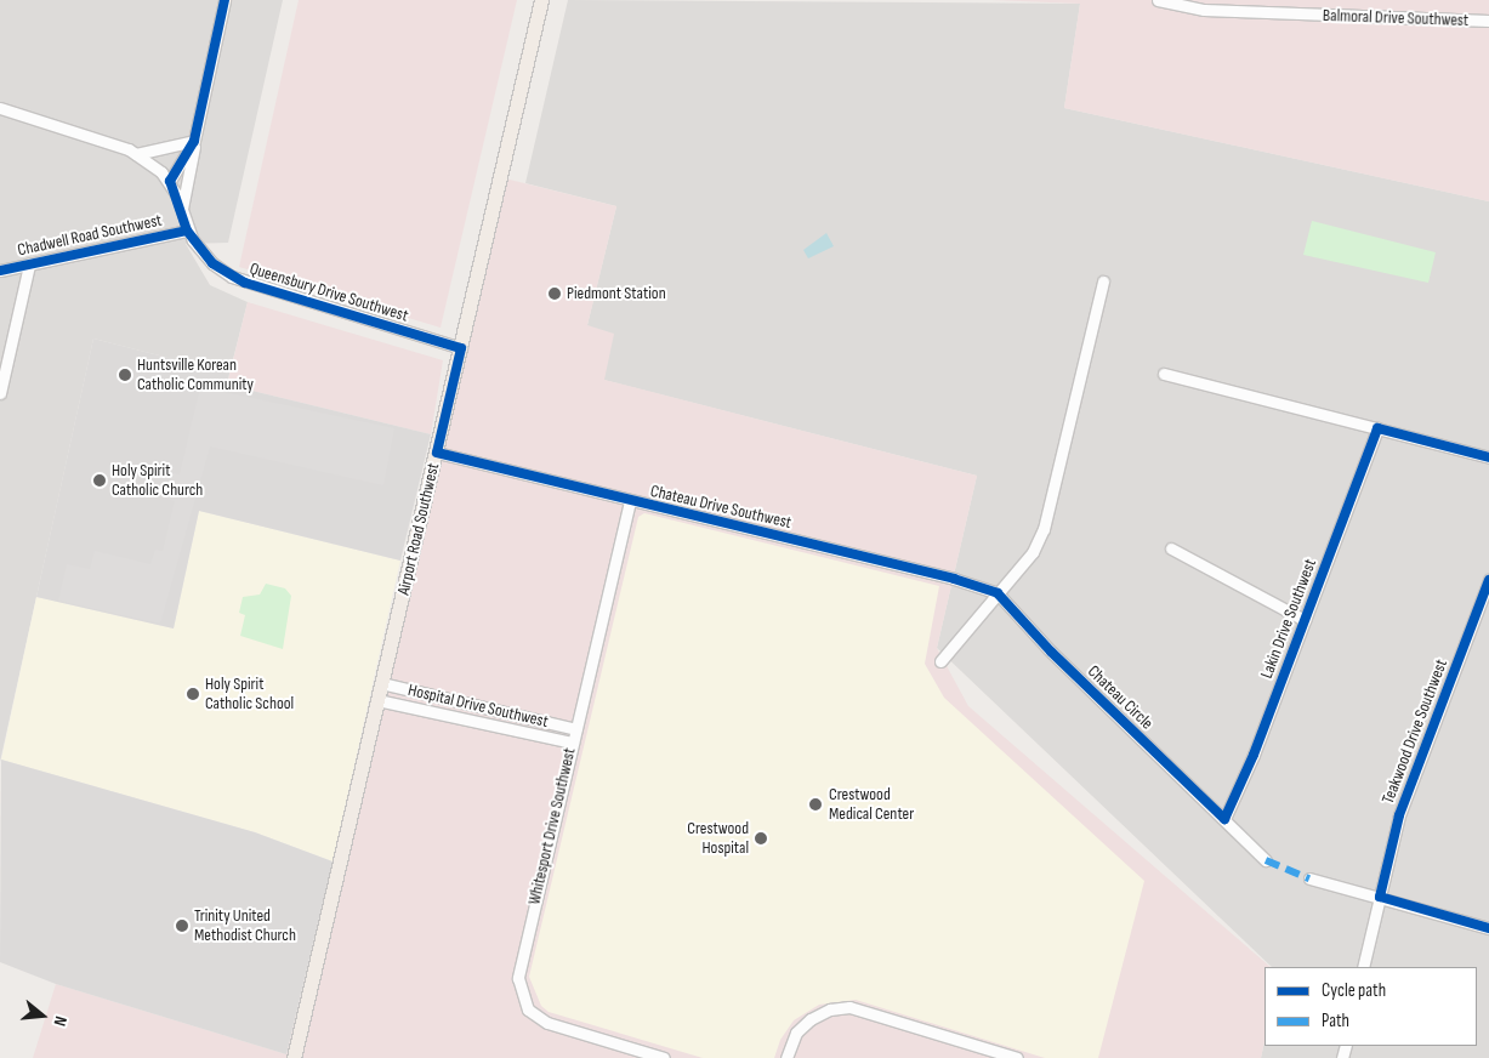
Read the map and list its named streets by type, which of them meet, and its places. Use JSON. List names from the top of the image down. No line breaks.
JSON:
{"streets":{"main road":["Airport Road Southwest"],"street":["Balmoral Drive Southwest","Chadwell Road Southwest","Queensbury Drive Southwest","Chateau Drive Southwest","Lakin Drive Southwest","Chateau Circle","Hospital Drive Southwest","Teakwood Drive Southwest","Whitesport Drive Southwest"]},"crossings":[["Chadwell Road Southwest","Queensbury Drive Southwest"],["Queensbury Drive Southwest","Airport Road Southwest"],["Chateau Drive Southwest","Airport Road Southwest"],["Chateau Drive Southwest","Chateau Circle"],["Chateau Drive Southwest","Whitesport Drive Southwest"],["Airport Road Southwest","Hospital Drive Southwest"],["Lakin Drive Southwest","Chateau Circle"],["Hospital Drive Southwest","Whitesport Drive Southwest"]],"places":["Piedmont Station","Huntsville Korean Catholic Community","Holy Spirit Catholic Church","Holy Spirit Catholic School","Crestwood Medical Center","Crestwood Hospital","Trinity United Methodist Church"],"legend":["Cycle path","Path"],"north":"right"}
